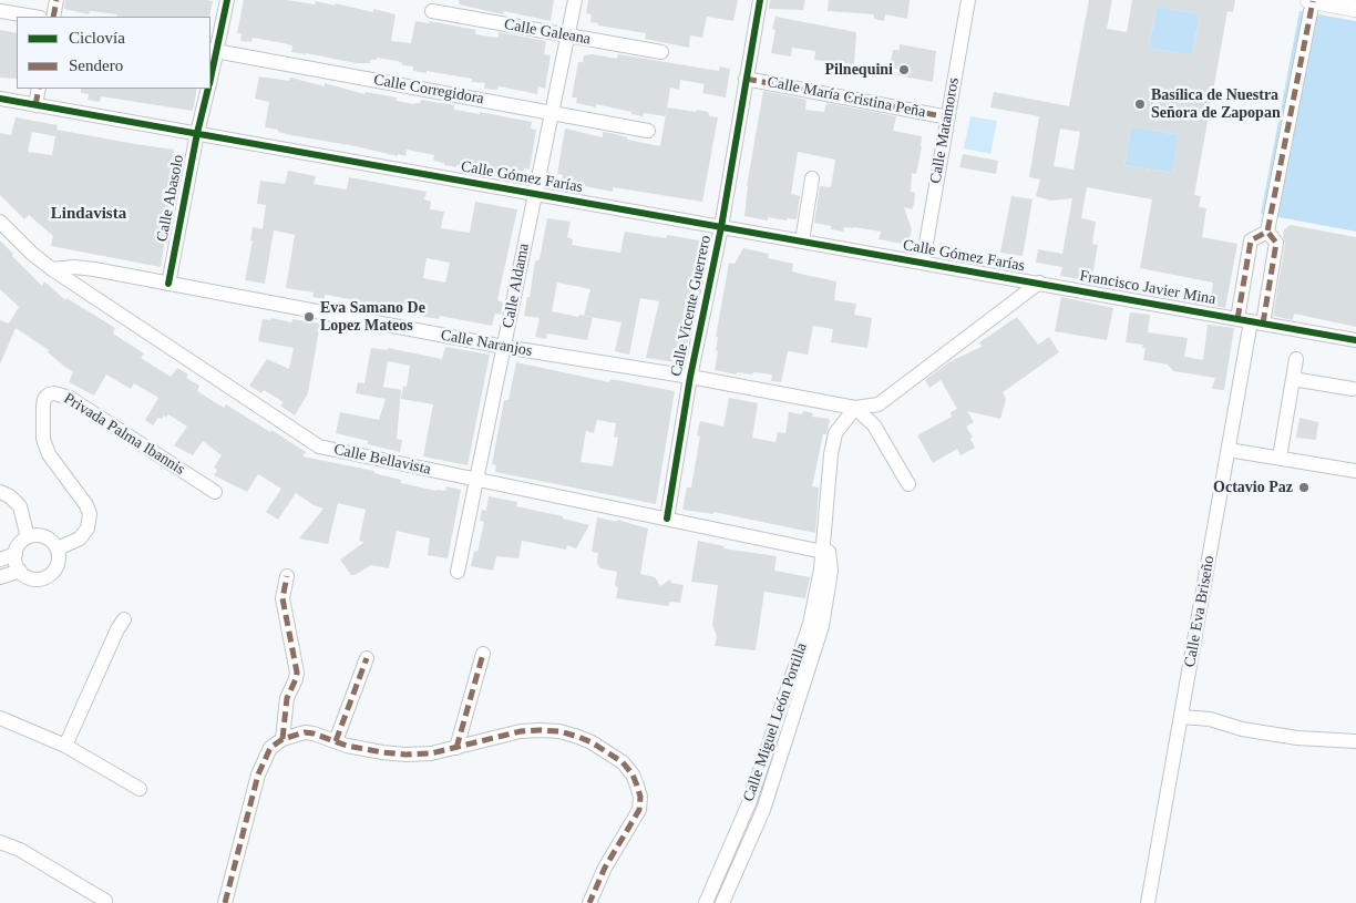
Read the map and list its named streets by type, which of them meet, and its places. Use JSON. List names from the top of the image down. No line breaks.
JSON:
{"streets":{"street":["Calle Galeana","Calle Corregidora","Calle María Cristina Peña","Calle Matamoros","Calle Gómez Farías","Calle Abasolo","Calle Aldama","Francisco Javier Mina","Calle Vicente Guerrero","Calle Naranjos","Privada Palma Ibannis","Calle Bellavista","Calle Eva Briseño","Calle Miguel León Portilla"]},"crossings":[["Calle Galeana","Calle Aldama"],["Calle Corregidora","Calle Abasolo"],["Calle Corregidora","Calle Aldama"],["Calle María Cristina Peña","Calle Matamoros"],["Calle María Cristina Peña","Calle Vicente Guerrero"],["Calle Matamoros","Calle Gómez Farías"],["Calle Gómez Farías","Calle Abasolo"],["Calle Gómez Farías","Calle Aldama"],["Calle Gómez Farías","Francisco Javier Mina"],["Calle Gómez Farías","Calle Vicente Guerrero"],["Calle Abasolo","Calle Naranjos"],["Calle Aldama","Calle Naranjos"],["Calle Aldama","Calle Bellavista"],["Francisco Javier Mina","Calle Eva Briseño"],["Calle Vicente Guerrero","Calle Naranjos"],["Calle Vicente Guerrero","Calle Bellavista"],["Calle Naranjos","Calle Bellavista"],["Calle Naranjos","Calle Miguel León Portilla"],["Calle Bellavista","Calle Miguel León Portilla"]],"districts":["Lindavista"],"places":["Pilnequini","Basílica de Nuestra Señora de Zapopan","Eva Samano De Lopez Mateos","Octavio Paz"],"legend":["Ciclovía","Sendero"]}
